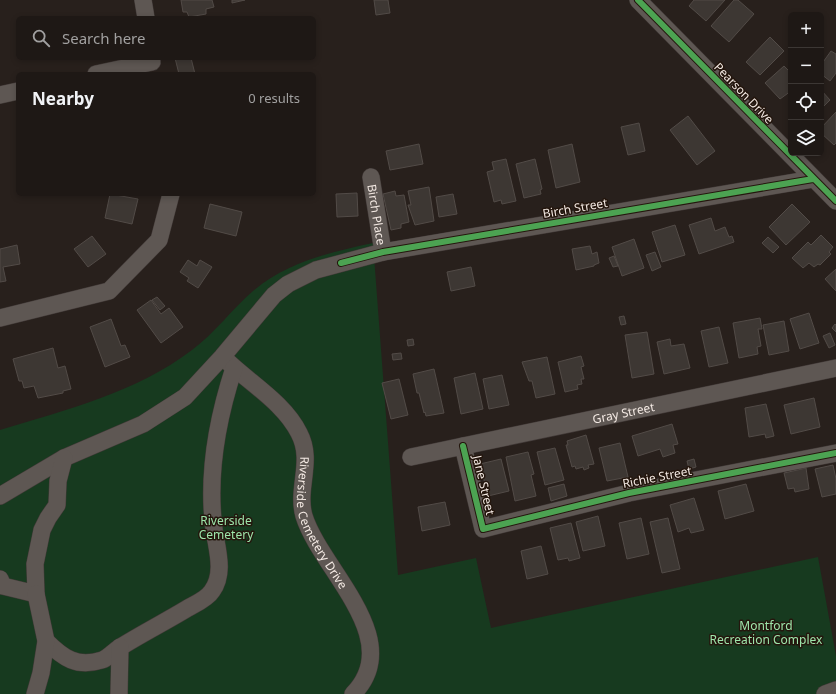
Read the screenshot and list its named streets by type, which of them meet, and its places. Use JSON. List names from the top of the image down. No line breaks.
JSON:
{"streets":{"street":["Pearson Drive","Birch Street","Birch Place","Gray Street","Richie Street","Jane Street","Riverside Cemetery Drive"]},"crossings":[["Pearson Drive","Birch Street"],["Birch Street","Birch Place"],["Birch Street","Riverside Cemetery Drive"],["Gray Street","Jane Street"],["Richie Street","Jane Street"]],"parks":["Riverside Cemetery","Montford Recreation Complex"],"page":{"map_buttons":["+","−"],"search":"Search here","heading":["Nearby","0 results"]}}
